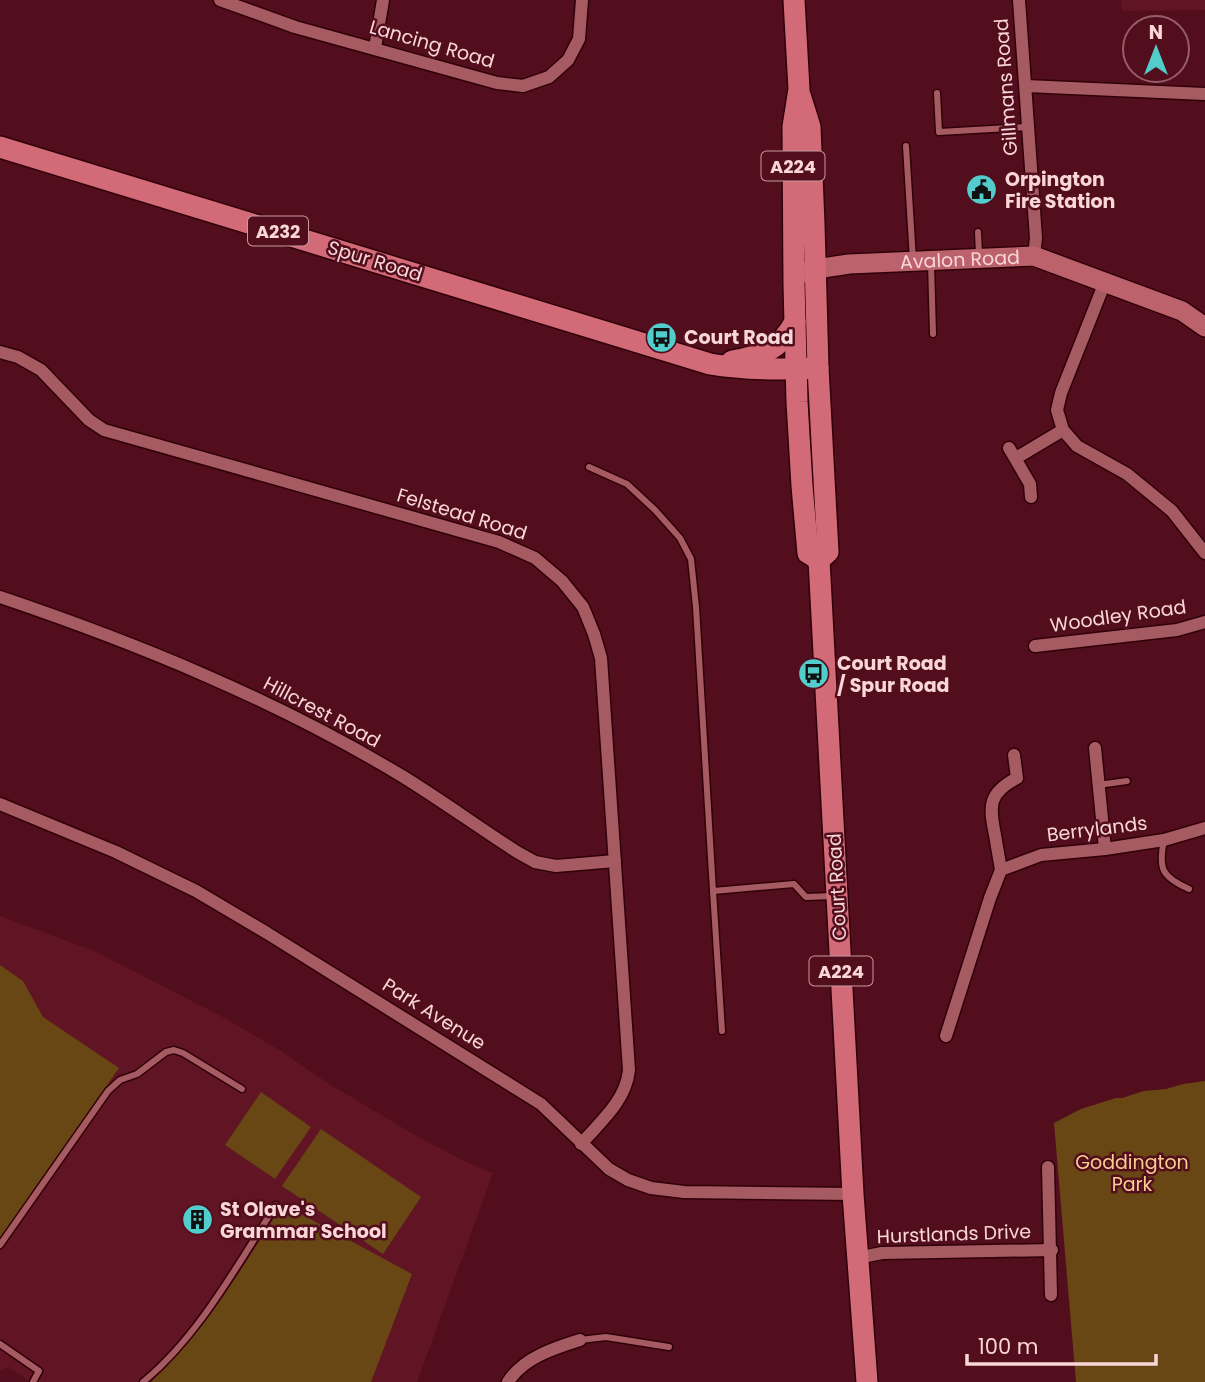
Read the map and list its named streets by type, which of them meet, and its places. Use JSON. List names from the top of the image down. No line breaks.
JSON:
{"streets":{"main road":["A224","A232","Spur Road","Court Road"],"street":["Lancing Road","Gillmans Road","Avalon Road","Felstead Road","Woodley Road","Hillcrest Road","Berrylands","Park Avenue","Hurstlands Drive"]},"crossings":[["Gillmans Road","Avalon Road"],["Avalon Road","Court Road"],["Spur Road","Court Road"],["Felstead Road","Hillcrest Road"],["Felstead Road","Park Avenue"],["Court Road","Park Avenue"],["Court Road","Hurstlands Drive"]],"parks":["Goddington Park"],"places":{"public building":["Orpington Fire Station"],"bus stop":["Court Road","Court Road / Spur Road"],"building":["St Olave's Grammar School"]},"scale_bar":"100 m","north":"top"}
